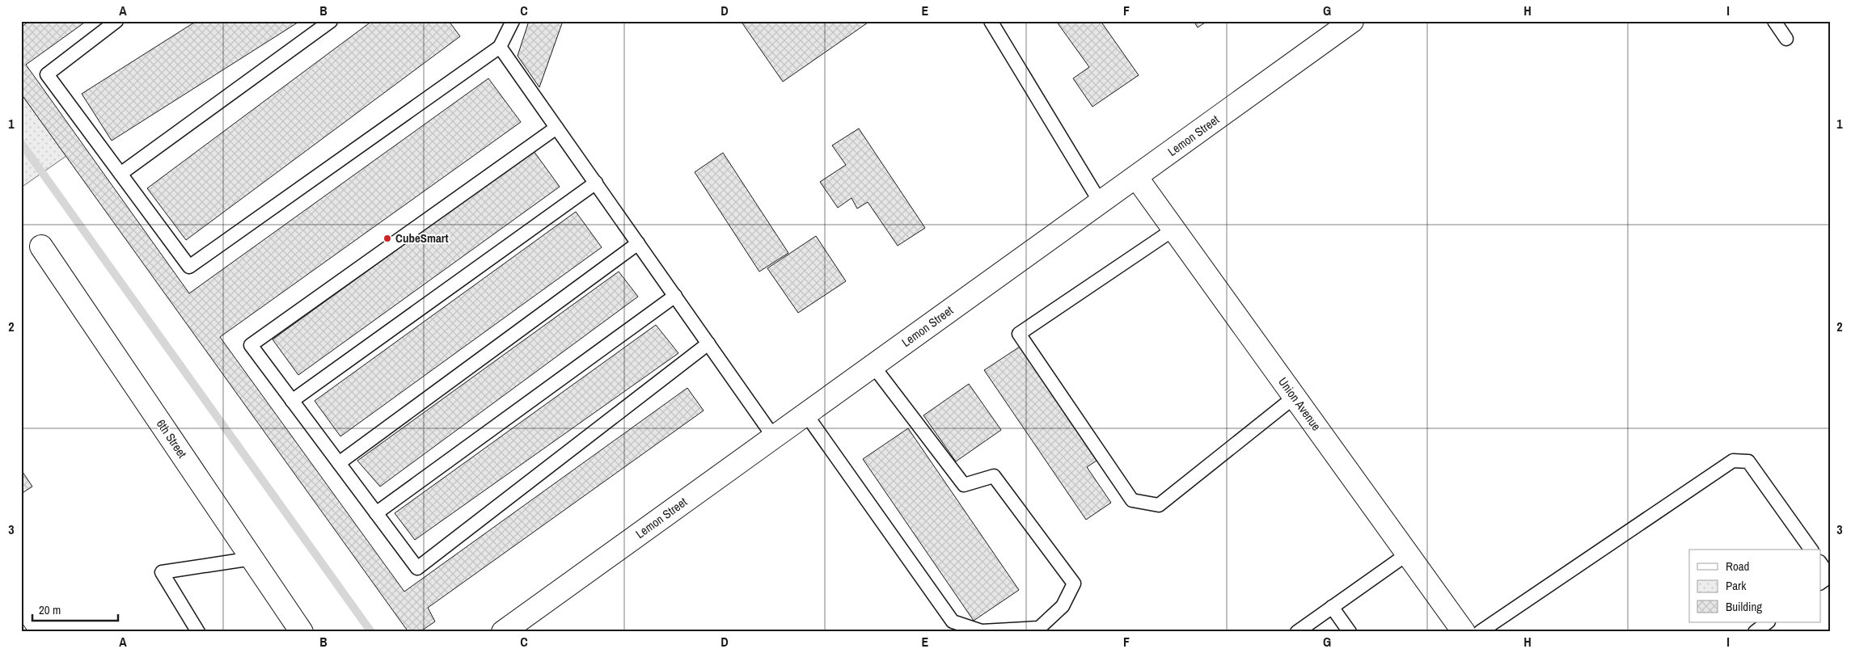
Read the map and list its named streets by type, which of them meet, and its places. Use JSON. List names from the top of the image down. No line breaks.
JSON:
{"streets":{"street":["Lemon Street","Union Avenue","6th Street"]},"crossings":[["Lemon Street","Union Avenue"]],"places":["CubeSmart"],"legend":["Road","Park","Building"],"scale_bar":"20 m","grid":{"columns":["A","B","C","D","E","F","G","H","I"],"rows":["1","2","3"]}}
